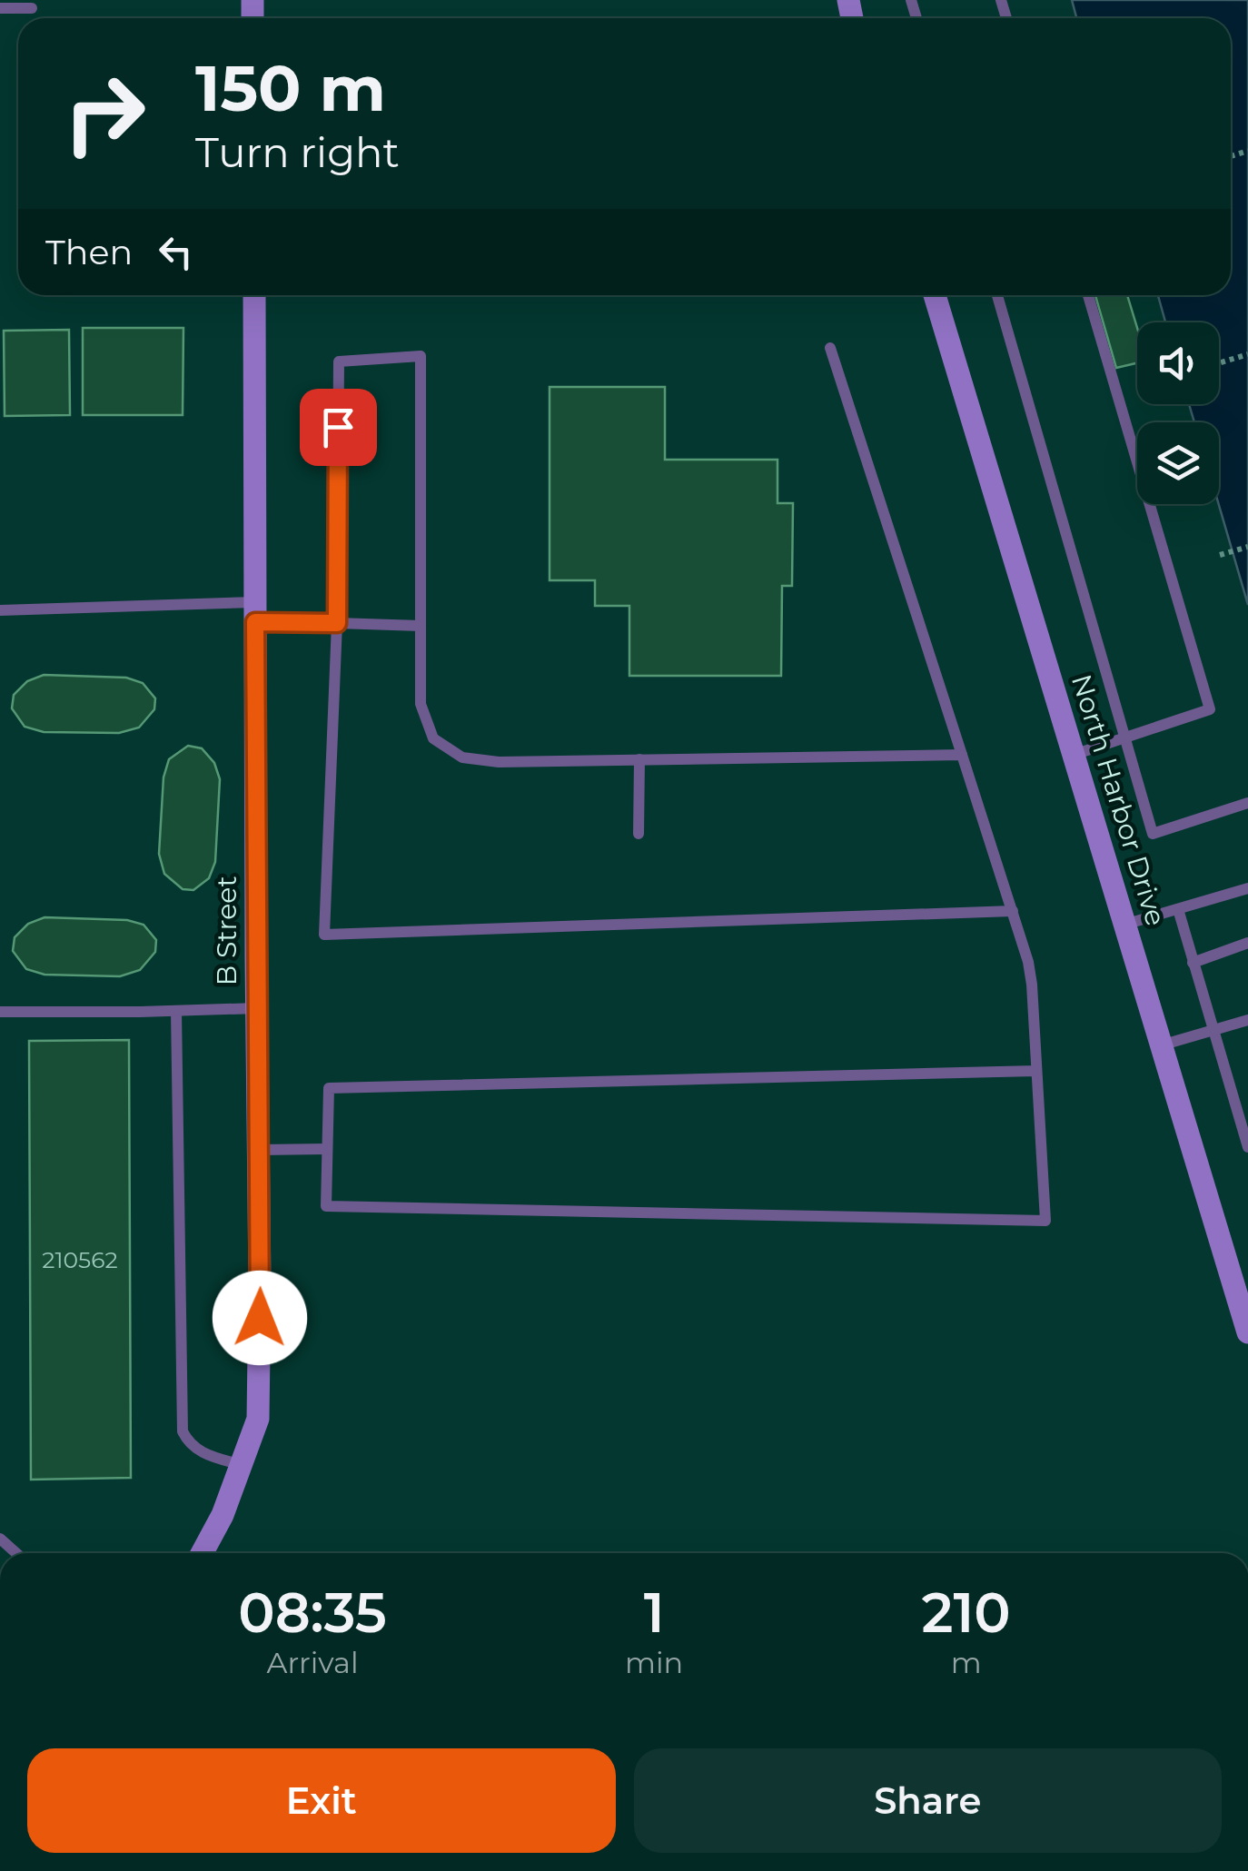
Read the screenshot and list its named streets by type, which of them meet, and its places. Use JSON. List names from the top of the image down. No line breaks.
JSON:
{"streets":{"street":["North Harbor Drive","B Street"]},"house_numbers":["210562"],"page":{"turn":["150 m","Turn right"],"then":"Then","eta":["08:35","Arrival","1","min","210","m"],"buttons":["Exit","Share"]}}
